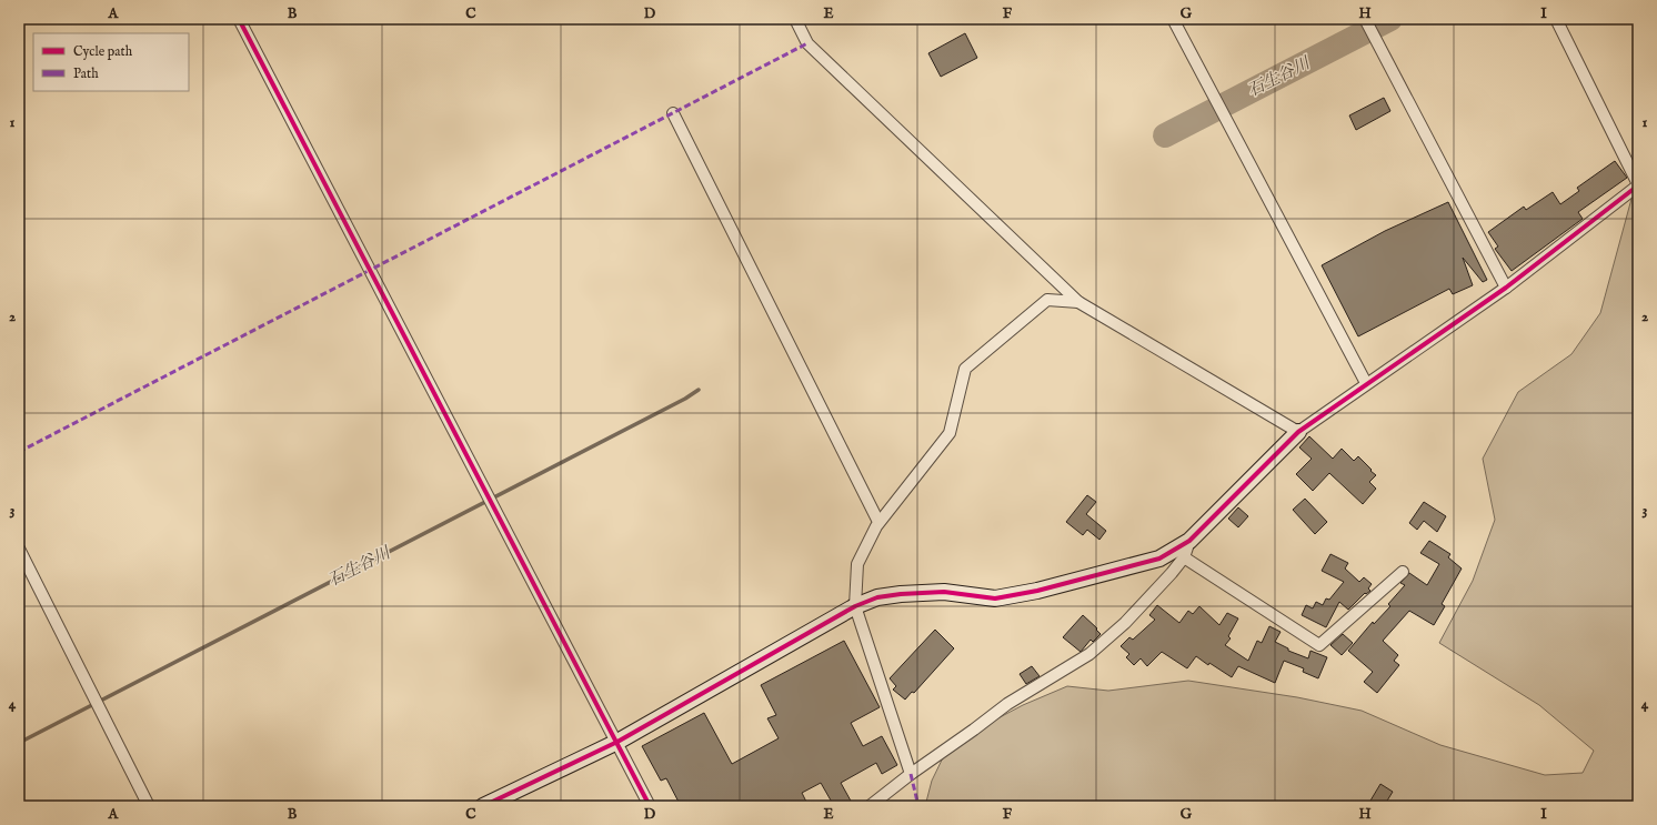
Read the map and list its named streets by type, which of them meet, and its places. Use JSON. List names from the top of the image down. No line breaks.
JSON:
{"water":["石生谷川"],"legend":["Cycle path","Path"],"grid":{"columns":["A","B","C","D","E","F","G","H","I"],"rows":["1","2","3","4"]}}
